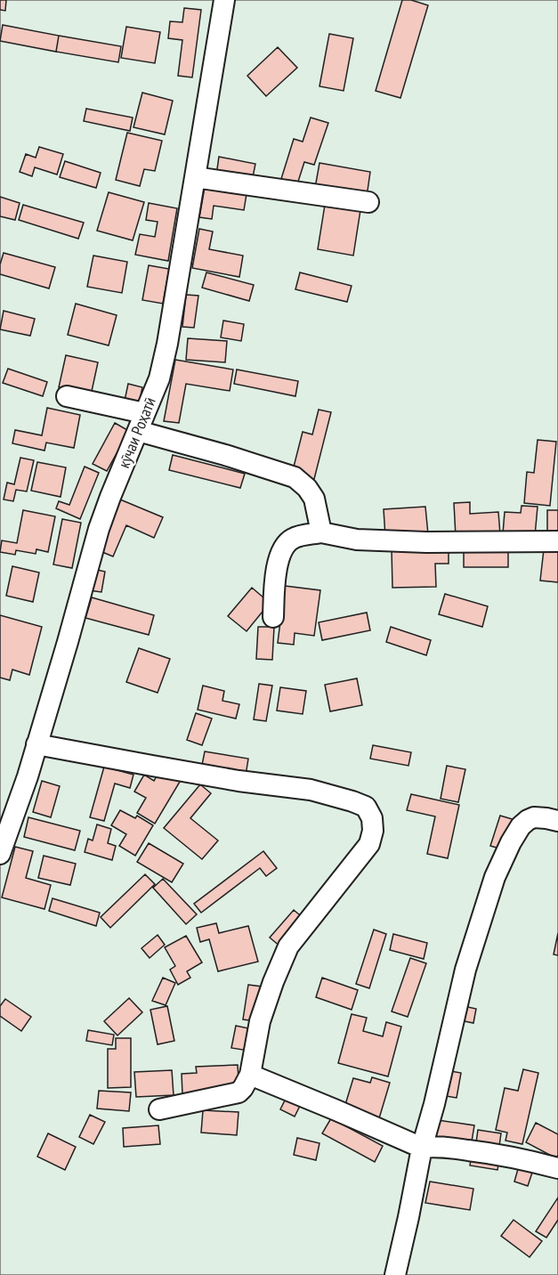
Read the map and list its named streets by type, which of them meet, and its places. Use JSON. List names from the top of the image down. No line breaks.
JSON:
{"streets":{"street":["кӯчаи Роҳатӣ"]}}
